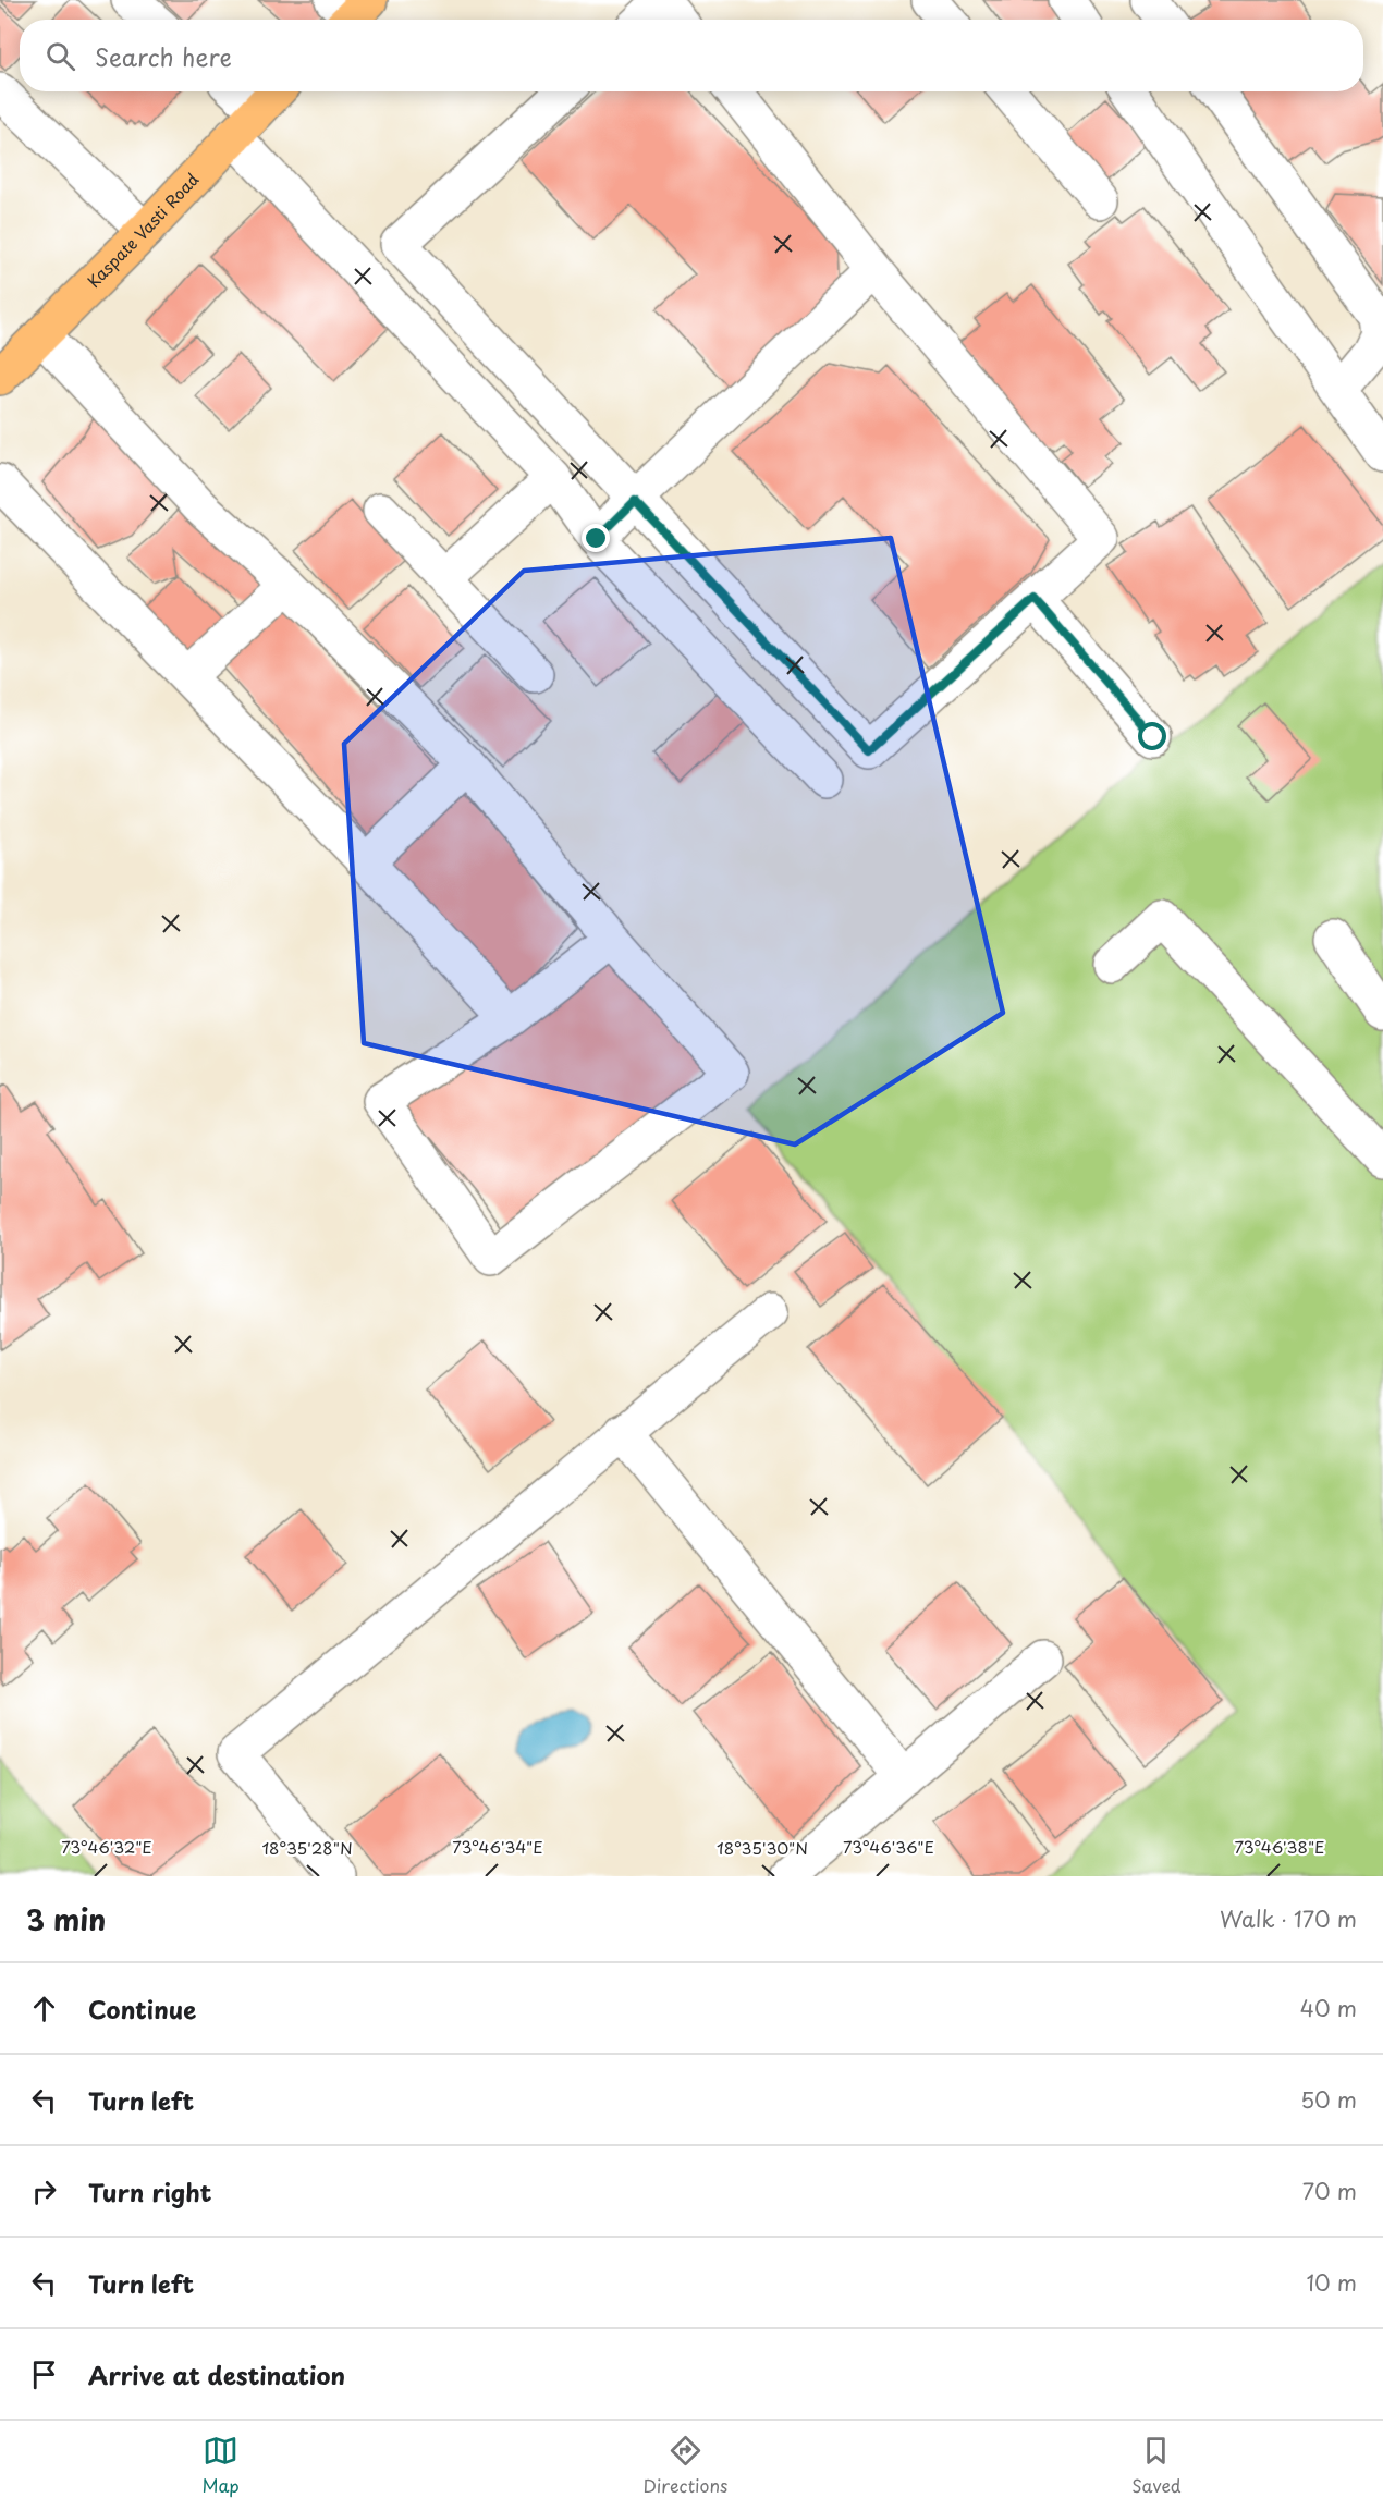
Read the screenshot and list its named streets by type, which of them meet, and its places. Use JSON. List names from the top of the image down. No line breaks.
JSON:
{"streets":{"main road":["Kaspate Vasti Road"]},"page":{"search":"Search here","heading":["3 min","Walk · 170 m"],"list":[["Continue","40 m"],["Turn left","50 m"],["Turn right","70 m"],["Turn left","10 m"],"Arrive at destination"],"nav":["Map","Directions","Saved"]},"coordinates":["73°46'32\"E","73°46'34\"E","73°46'36\"E","73°46'38\"E","18°35'28\"N","18°35'30\"N"]}
